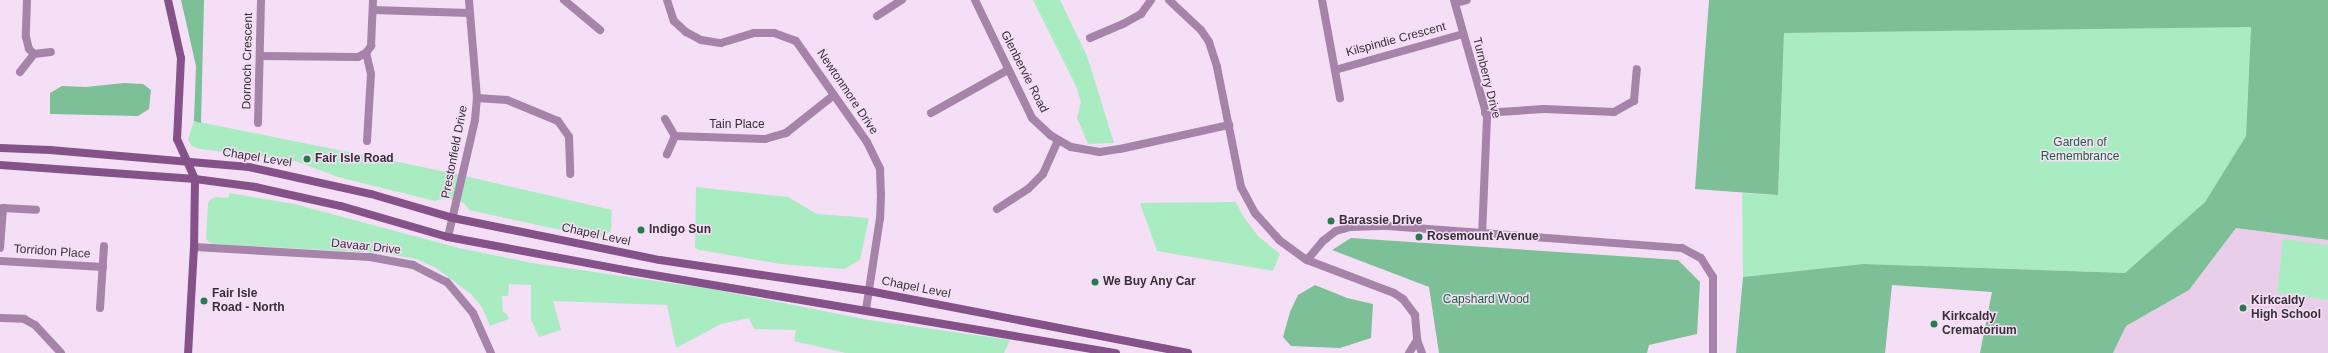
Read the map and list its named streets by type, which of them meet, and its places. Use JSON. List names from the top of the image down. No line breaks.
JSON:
{"streets":{"main road":["Chapel Level"],"street":["Kilspindie Crescent","Dornoch Crescent","Glenbervie Road","Turnberry Drive","Newtonmore Drive","Tain Place","Prestonfield Drive","Davaar Drive","Torridon Place"]},"crossings":[["Kilspindie Crescent","Turnberry Drive"],["Newtonmore Drive","Tain Place"],["Newtonmore Drive","Chapel Level"],["Prestonfield Drive","Chapel Level"]],"parks":["Garden of Remembrance","Capshard Wood"],"places":["Fair Isle Road","Barassie Drive","Indigo Sun","Rosemount Avenue","We Buy Any Car","Fair Isle Road - North","Kirkcaldy High School","Kirkcaldy Crematorium"]}
